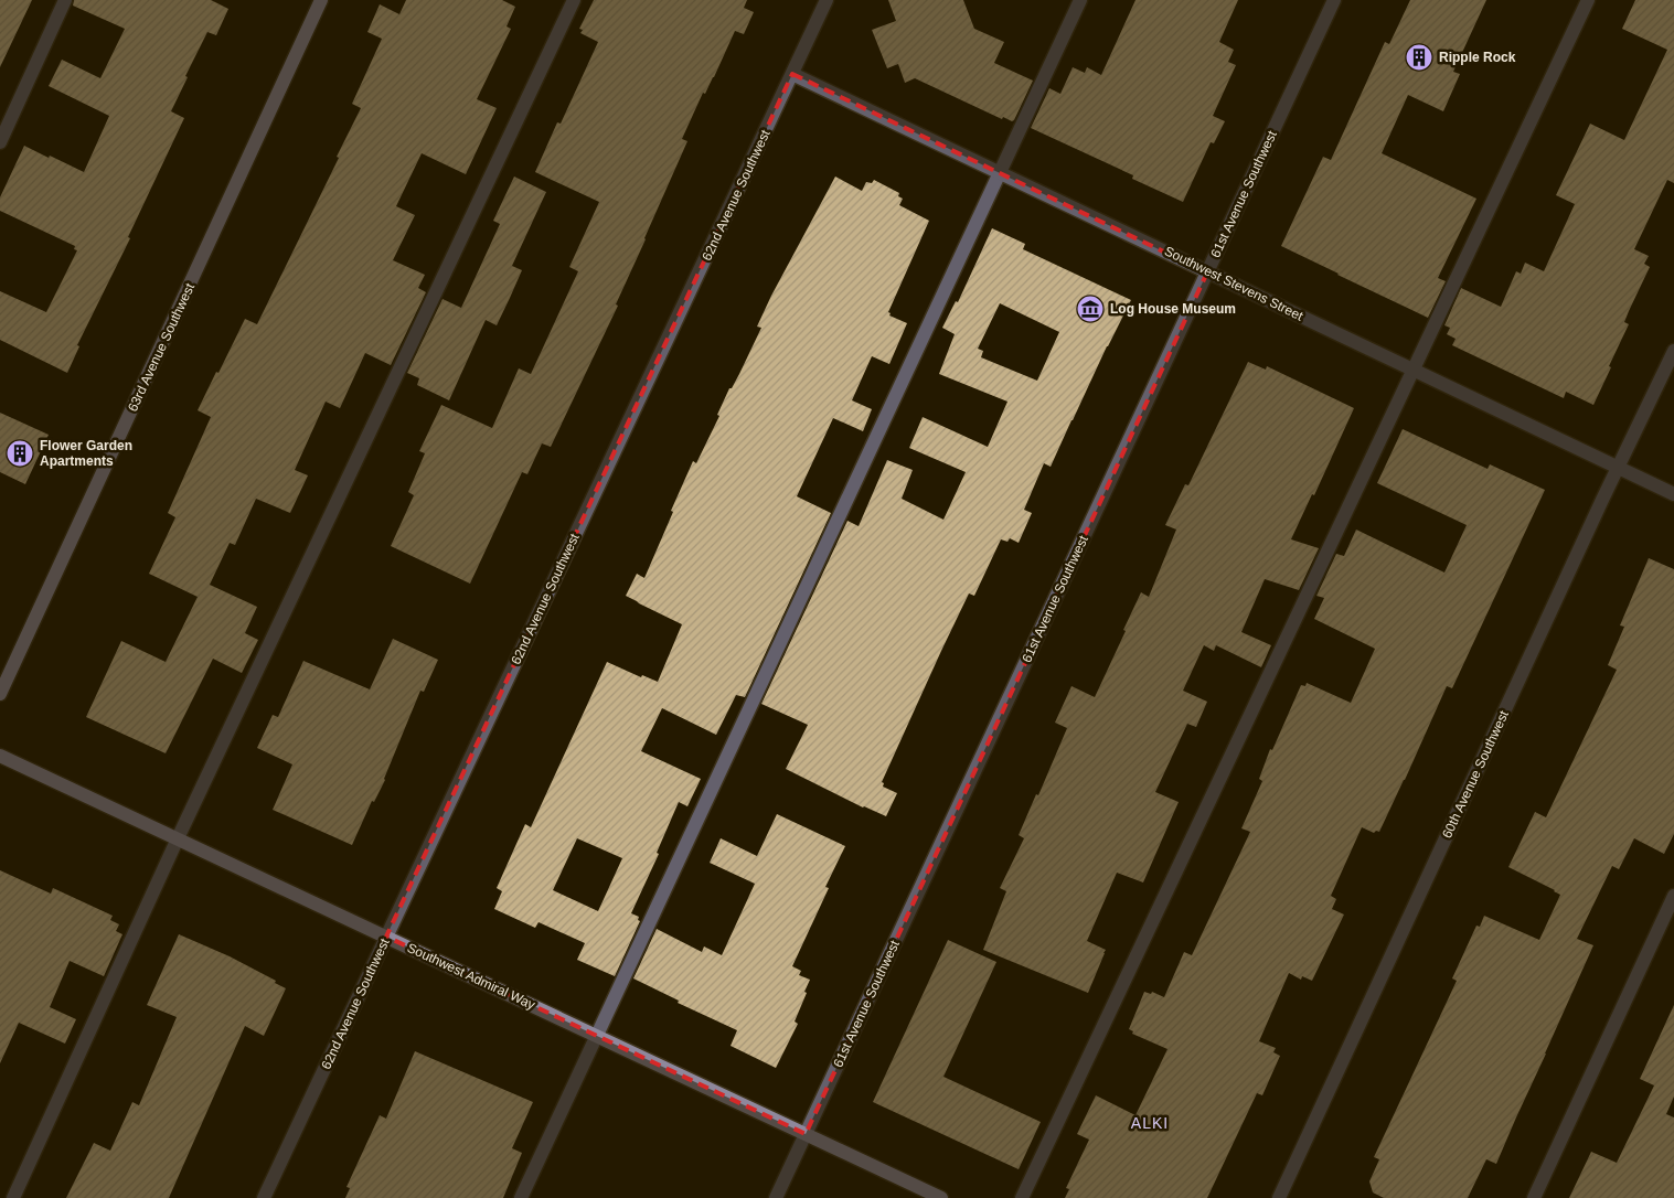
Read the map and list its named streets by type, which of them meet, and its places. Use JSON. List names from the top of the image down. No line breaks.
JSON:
{"streets":{"main road":["63rd Avenue Southwest","Southwest Admiral Way"],"street":["61st Avenue Southwest","62nd Avenue Southwest","Southwest Stevens Street","60th Avenue Southwest"]},"crossings":[["61st Avenue Southwest","Southwest Stevens Street"],["61st Avenue Southwest","Southwest Admiral Way"],["62nd Avenue Southwest","Southwest Stevens Street"],["62nd Avenue Southwest","Southwest Admiral Way"],["Southwest Stevens Street","60th Avenue Southwest"]],"districts":["ALKI"],"places":{"building":["Ripple Rock","Flower Garden Apartments"],"museum":["Log House Museum"]}}
